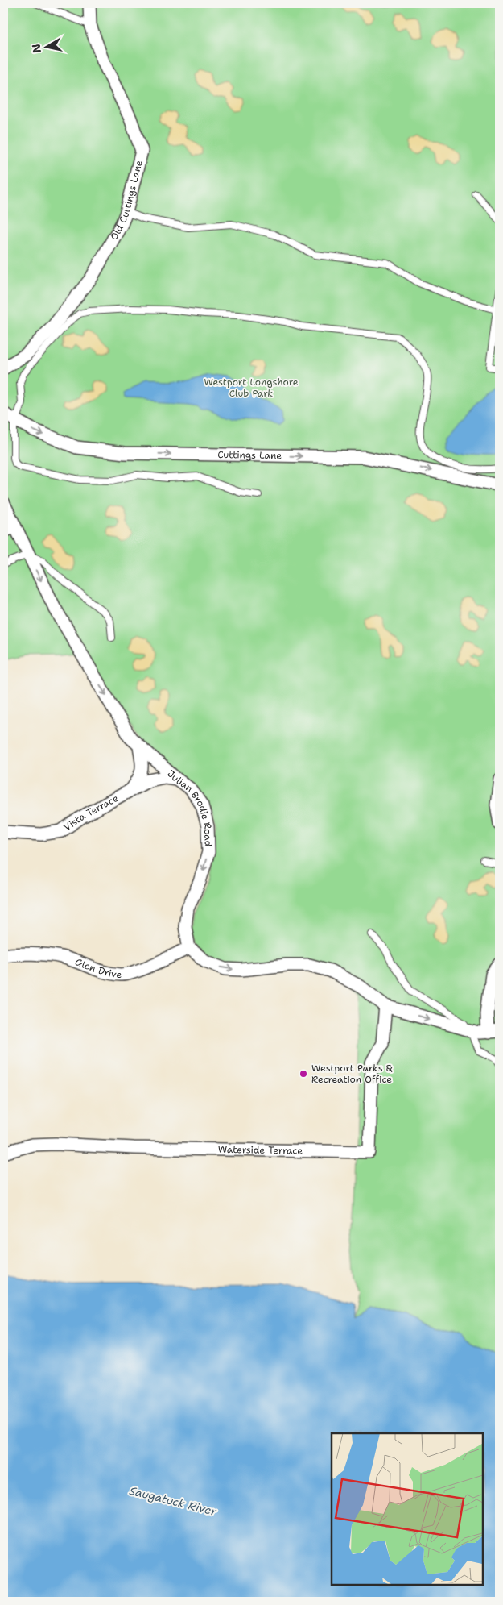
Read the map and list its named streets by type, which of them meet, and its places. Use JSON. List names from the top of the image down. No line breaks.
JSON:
{"streets":{"street":["Old Cuttings Lane","Cuttings Lane","Julian Brodie Road","Vista Terrace","Glen Drive","Waterside Terrace"]},"crossings":[["Julian Brodie Road","Vista Terrace"],["Julian Brodie Road","Glen Drive"]],"one_way":["Cuttings Lane","Julian Brodie Road"],"water":["Saugatuck River"],"parks":["Westport Longshore Club Park"],"places":["Westport Parks & Recreation Office"],"north":"left"}
